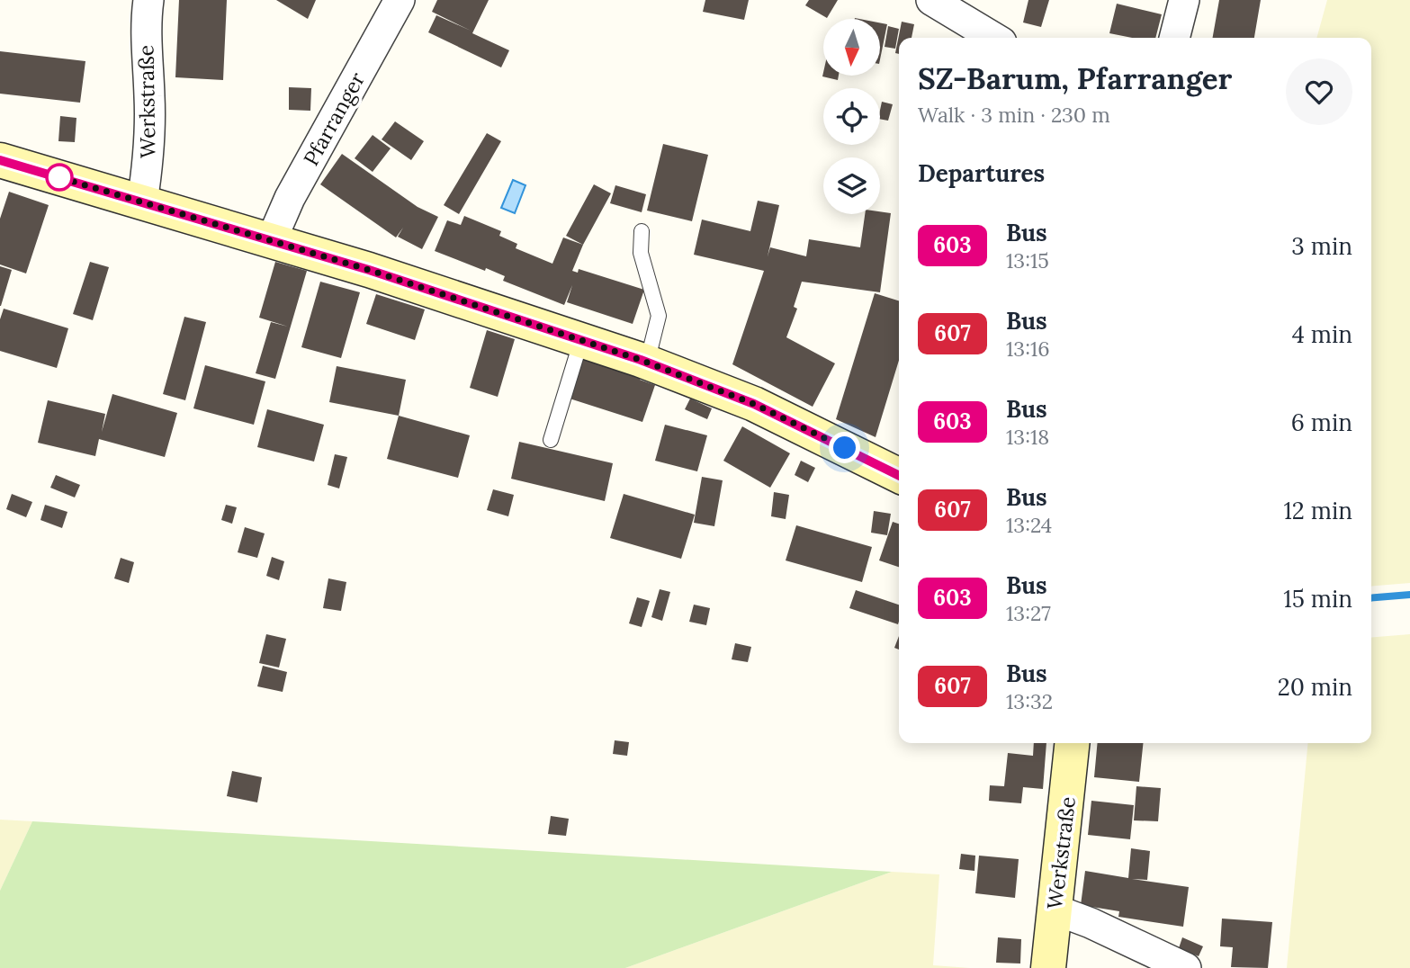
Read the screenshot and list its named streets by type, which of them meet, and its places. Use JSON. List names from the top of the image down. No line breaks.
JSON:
{"streets":{"main road":["Werkstraße"],"street":["Pfarranger"]},"lines":["bus line 603"],"north":"bottom","page":{"heading":[["SZ-Barum, Pfarranger","Walk · 3 min · 230 m"],"Departures"],"list":[{"mark":"603","name":"Bus","note":"13:15","value":"3 min"},{"mark":"607","name":"Bus","note":"13:16","value":"4 min"},{"mark":"603","name":"Bus","note":"13:18","value":"6 min"},{"mark":"607","name":"Bus","note":"13:24","value":"12 min"},{"mark":"603","name":"Bus","note":"13:27","value":"15 min"},{"mark":"607","name":"Bus","note":"13:32","value":"20 min"}]}}
